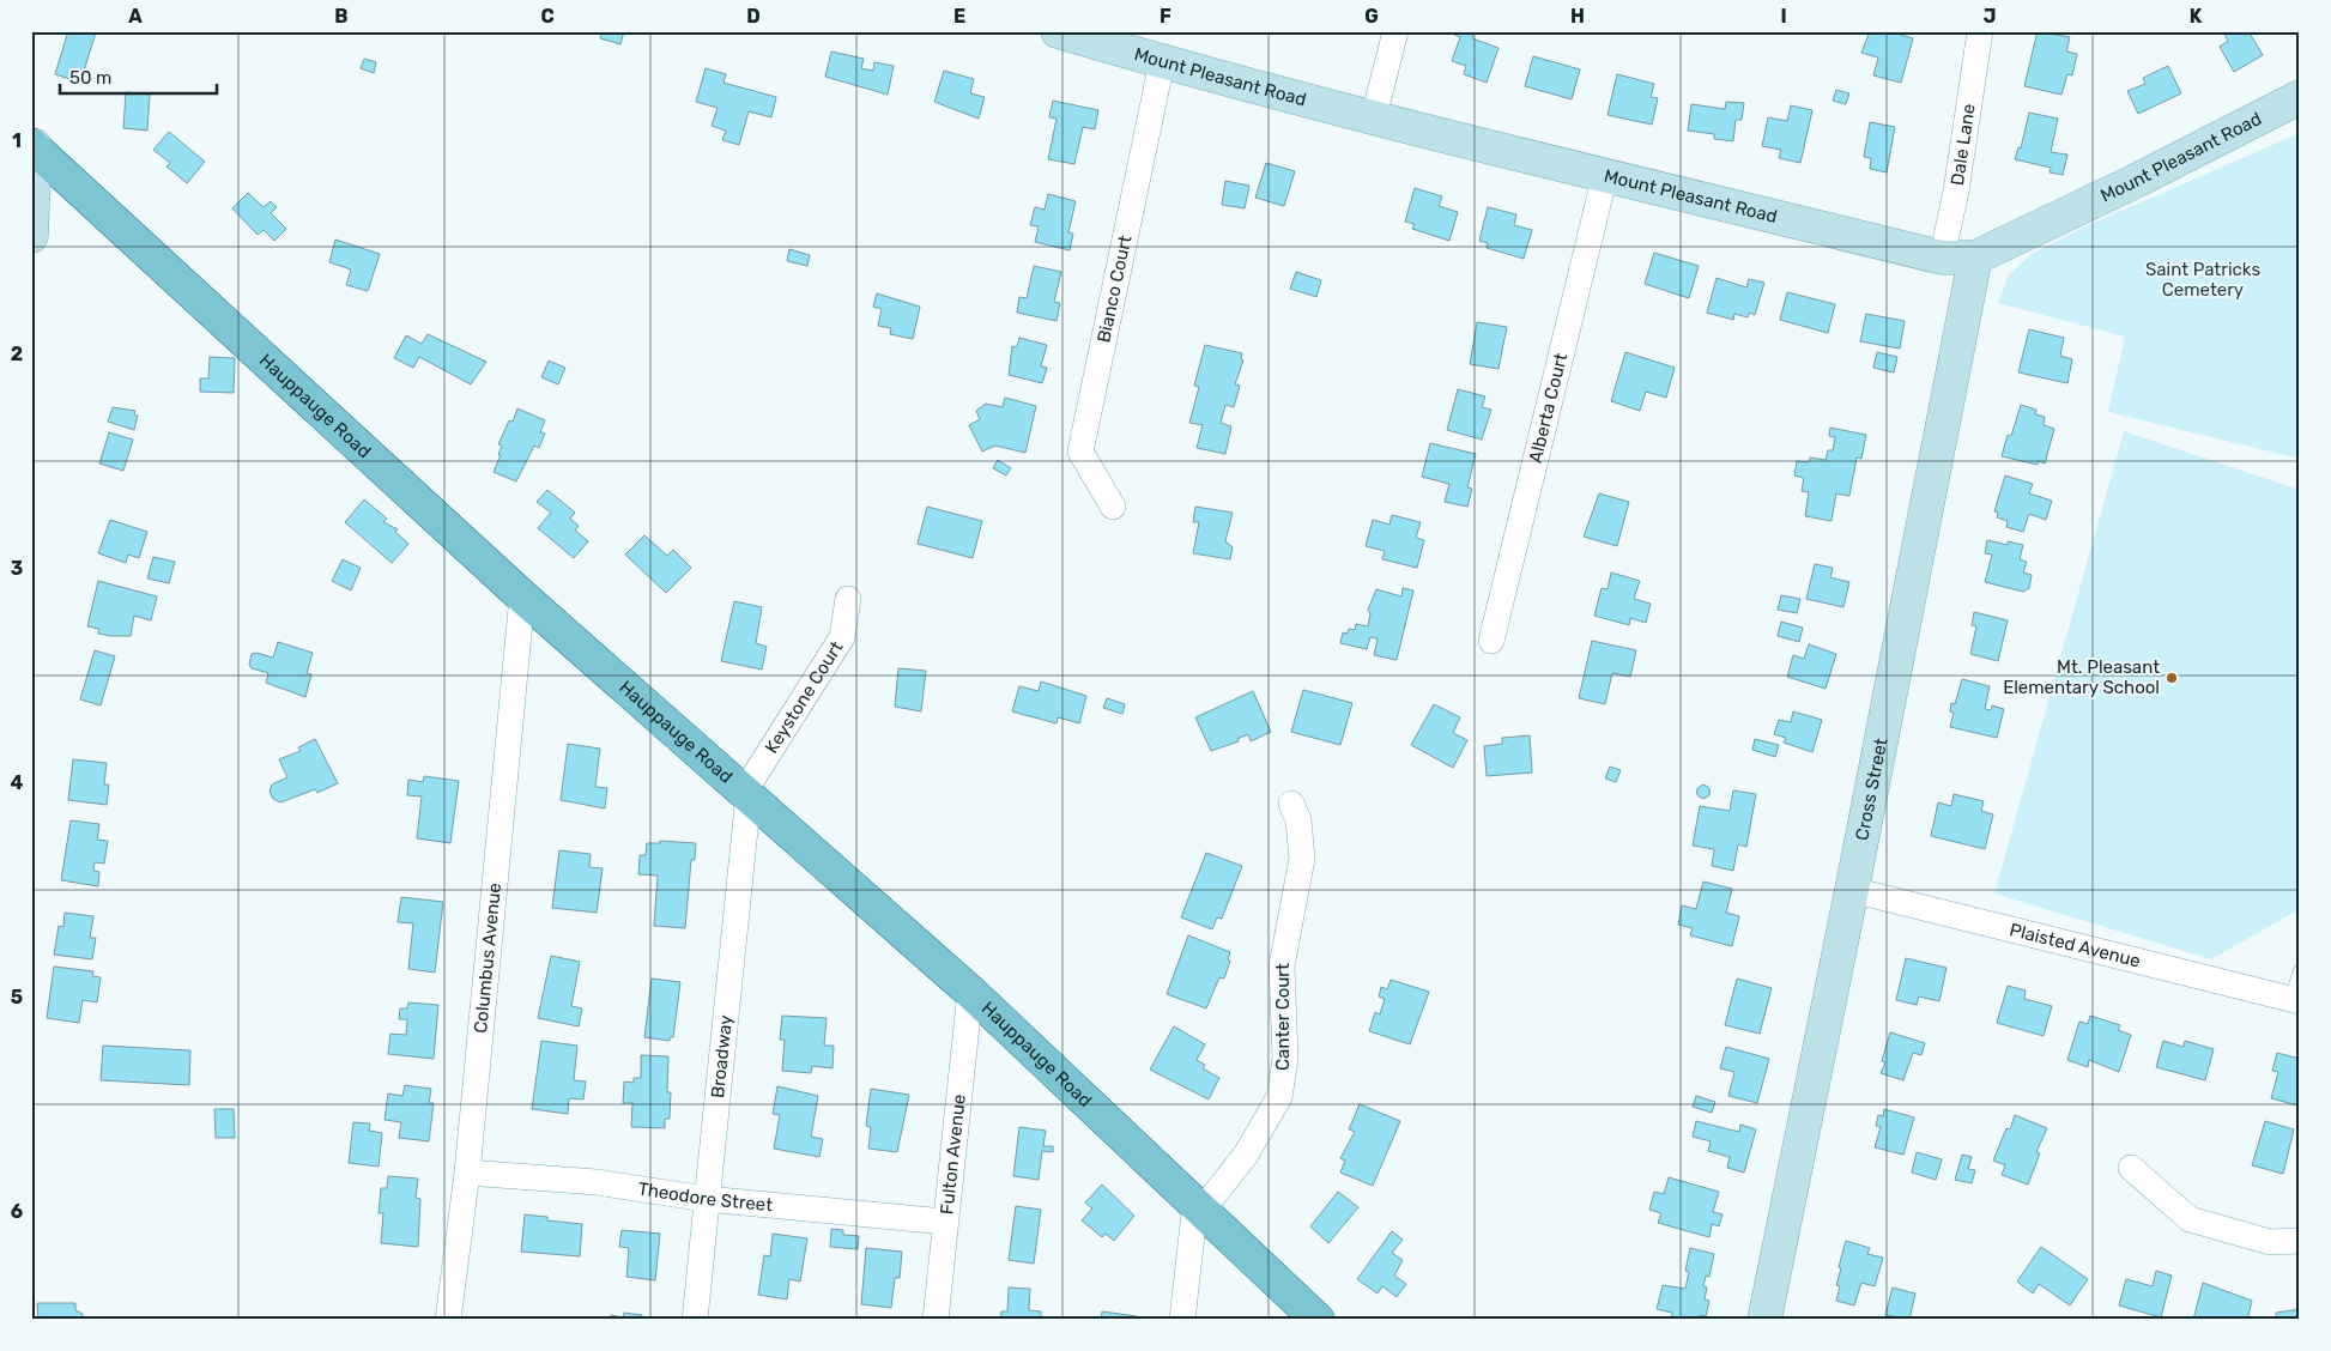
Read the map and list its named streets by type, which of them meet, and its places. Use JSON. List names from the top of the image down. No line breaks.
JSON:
{"streets":{"main road":["Hauppauge Road"],"street":["Mount Pleasant Road","Dale Lane","Bianco Court","Alberta Court","Keystone Court","Cross Street","Plaisted Avenue","Columbus Avenue","Canter Court","Broadway","Fulton Avenue","Theodore Street"]},"crossings":[["Mount Pleasant Road","Dale Lane"],["Mount Pleasant Road","Bianco Court"],["Mount Pleasant Road","Alberta Court"],["Mount Pleasant Road","Cross Street"],["Hauppauge Road","Keystone Court"],["Hauppauge Road","Columbus Avenue"],["Hauppauge Road","Canter Court"],["Hauppauge Road","Broadway"],["Hauppauge Road","Fulton Avenue"],["Keystone Court","Broadway"],["Cross Street","Plaisted Avenue"],["Columbus Avenue","Theodore Street"],["Broadway","Theodore Street"],["Fulton Avenue","Theodore Street"]],"parks":["Saint Patricks Cemetery"],"places":["Mt. Pleasant Elementary School"],"scale_bar":"50 m","grid":{"columns":["A","B","C","D","E","F","G","H","I","J","K"],"rows":["1","2","3","4","5","6"]}}
